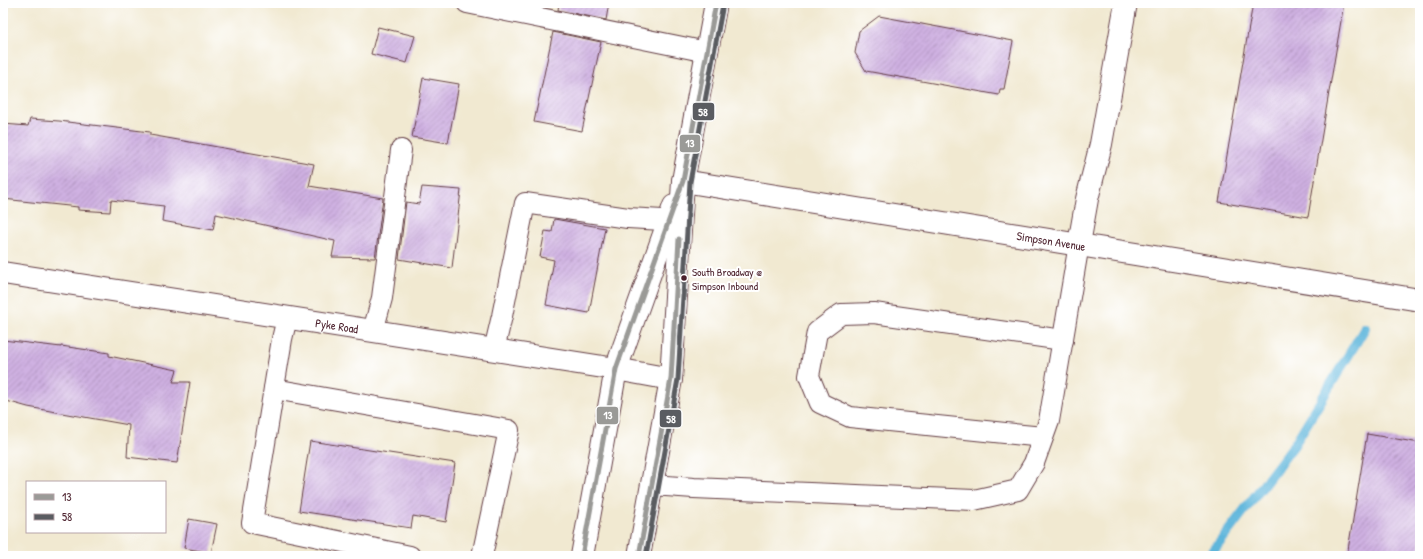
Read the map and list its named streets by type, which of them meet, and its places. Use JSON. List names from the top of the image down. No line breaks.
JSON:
{"streets":{"street":["Simpson Avenue","Pyke Road"]},"places":["South Broadway @ Simpson Inbound"],"lines":["transit line 13","transit line 58"],"legend":["13","58"]}
